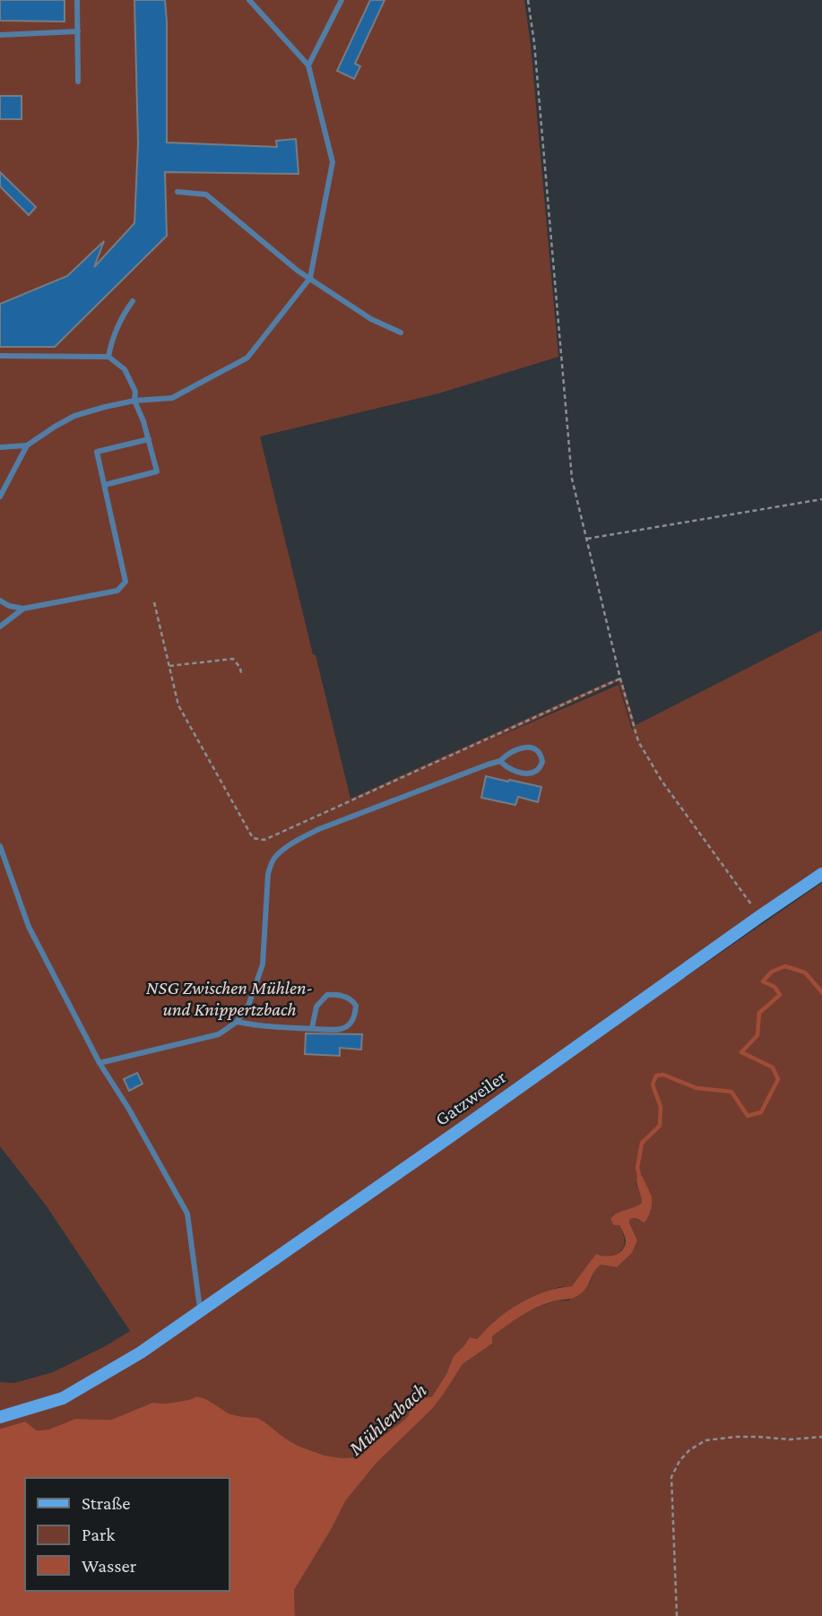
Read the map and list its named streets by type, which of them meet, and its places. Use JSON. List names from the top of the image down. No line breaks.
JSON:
{"streets":{"street":["Gatzweiler"]},"water":["Mühlenbach"],"parks":["NSG Zwischen Mühlen- und Knippertzbach"],"legend":["Straße","Park","Wasser"]}
